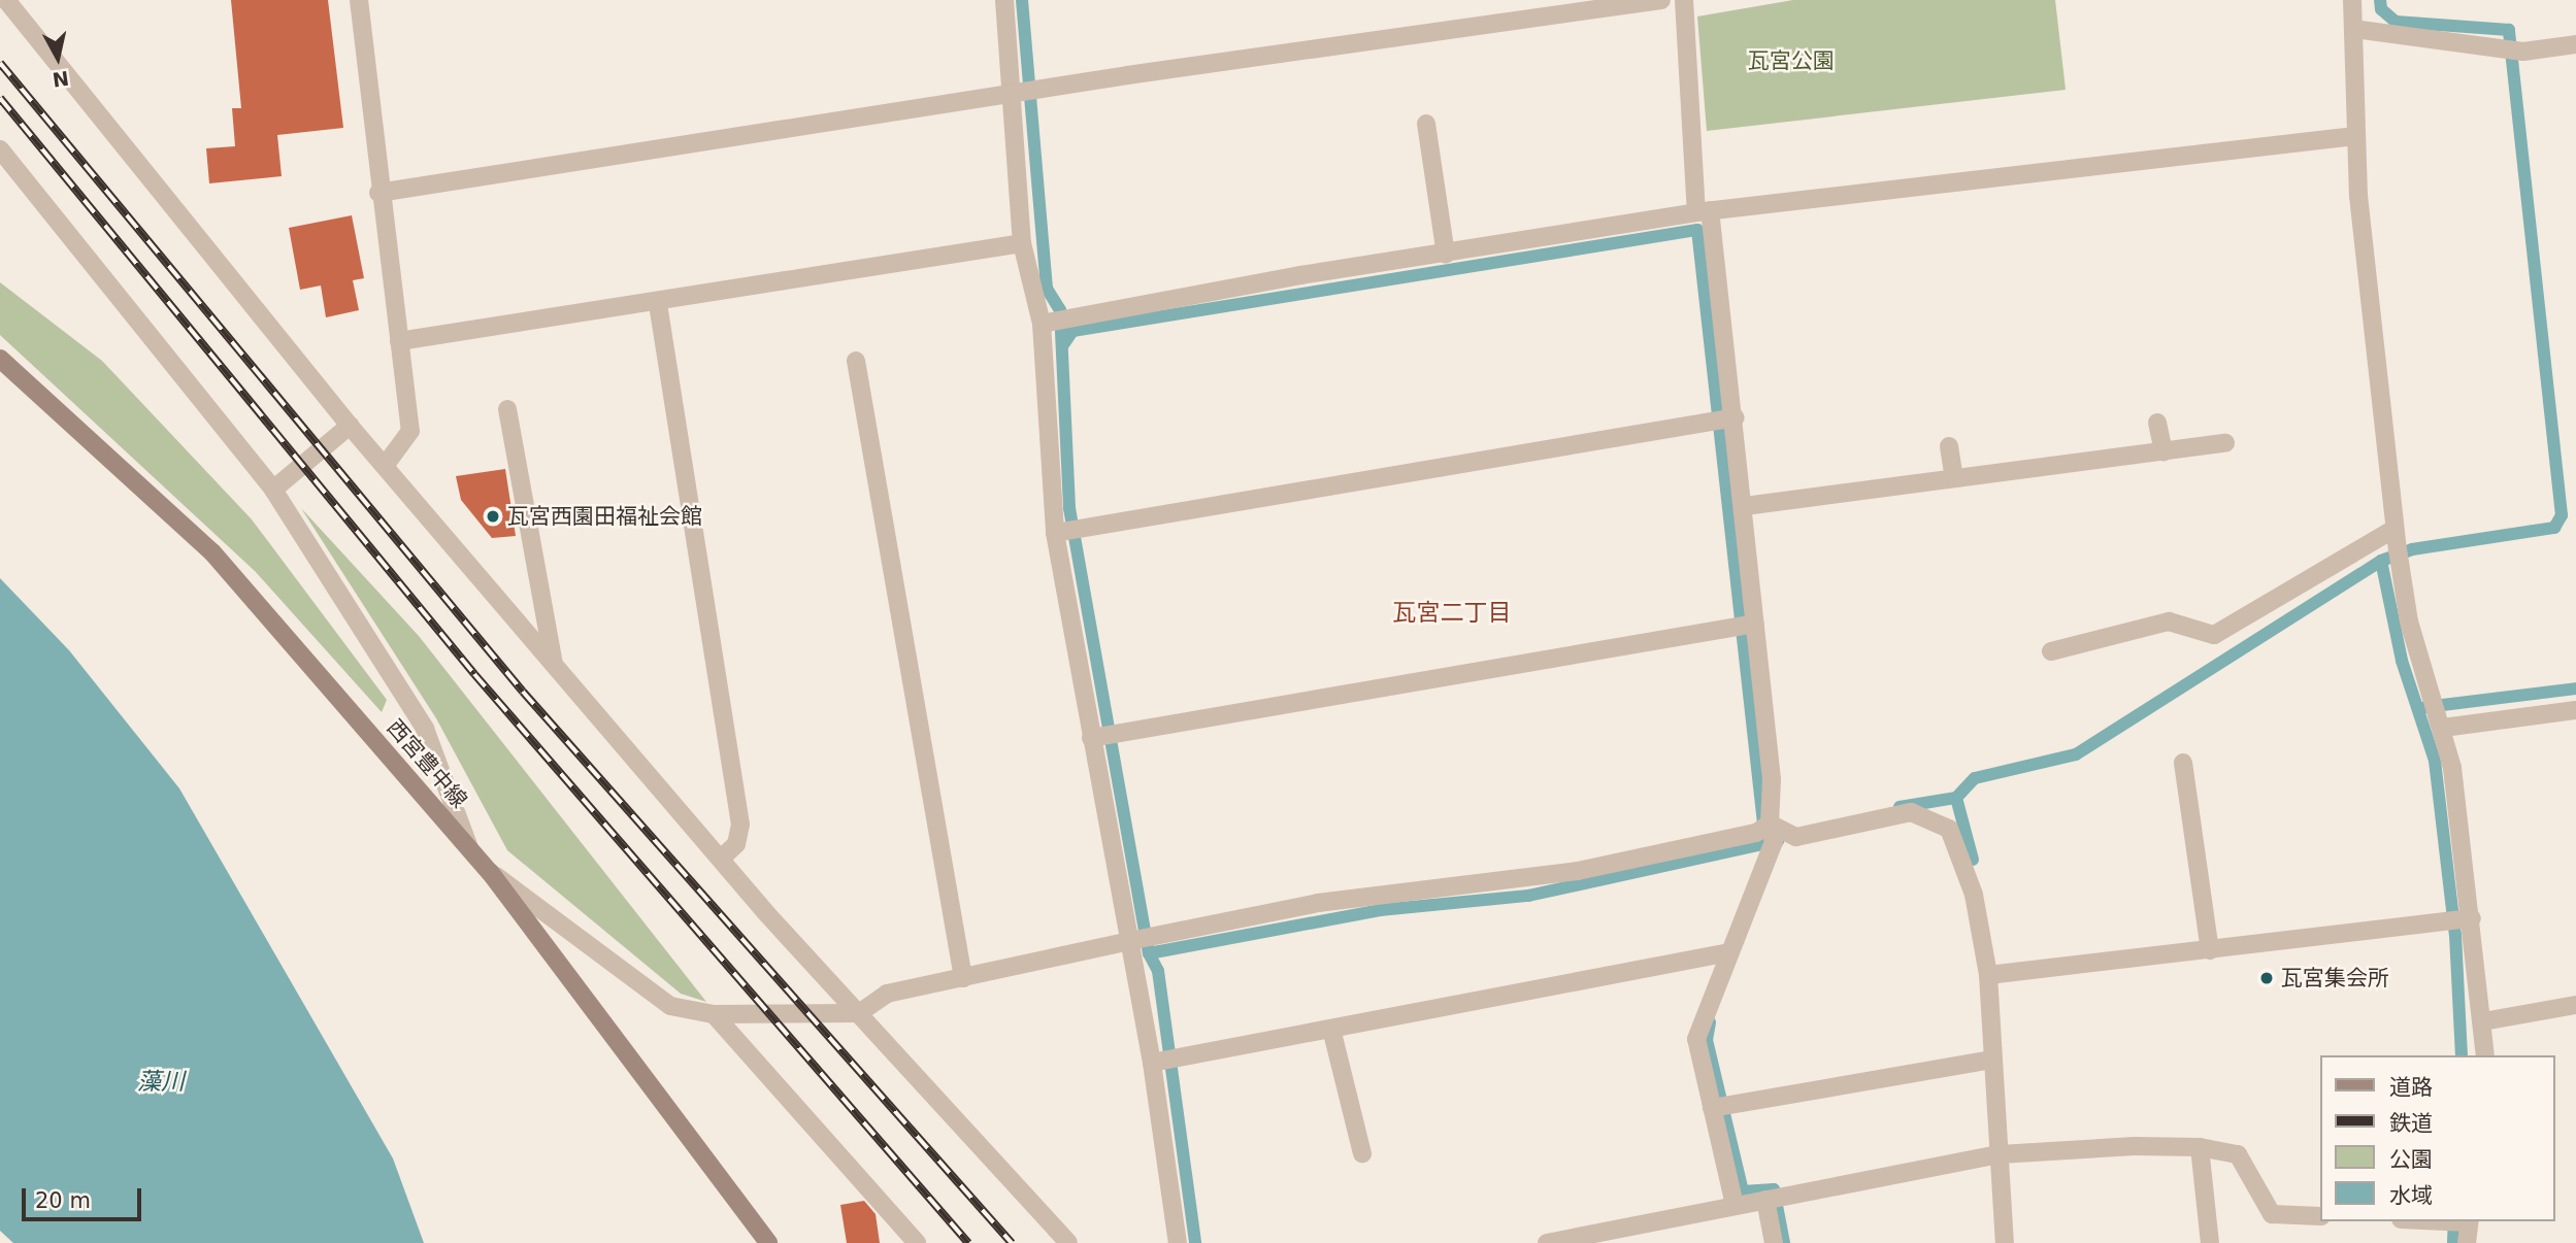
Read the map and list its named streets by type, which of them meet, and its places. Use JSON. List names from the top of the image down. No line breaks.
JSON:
{"streets":{"main road":["西宮豊中線"]},"districts":["瓦宮二丁目"],"water":["藻川"],"parks":["瓦宮公園"],"places":["瓦宮西園田福祉会館","瓦宮集会所"],"legend":["道路","鉄道","公園","水域"],"scale_bar":"20 m","north":"bottom"}
